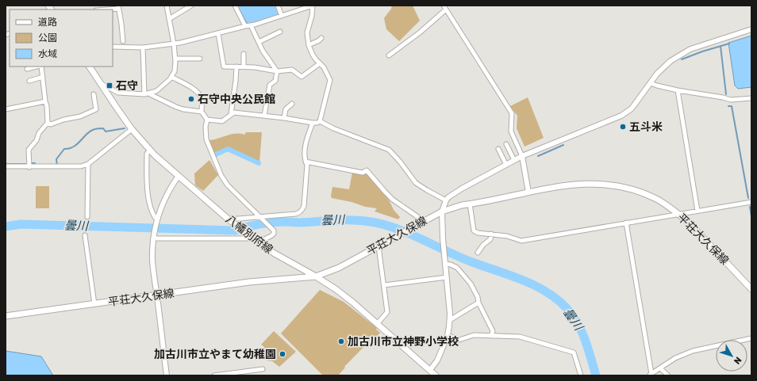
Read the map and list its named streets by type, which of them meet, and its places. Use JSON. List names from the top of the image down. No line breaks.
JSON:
{"streets":{"main road":["八幡別府線","平荘大久保線"]},"crossings":[["八幡別府線","平荘大久保線"]],"water":["曇川"],"places":{"transit":["石守"],"other":["石守中央公民館","五斗米","加古川市立神野小学校","加古川市立やまて幼稚園"]},"legend":["道路","公園","水域"],"north":"bottom right"}
